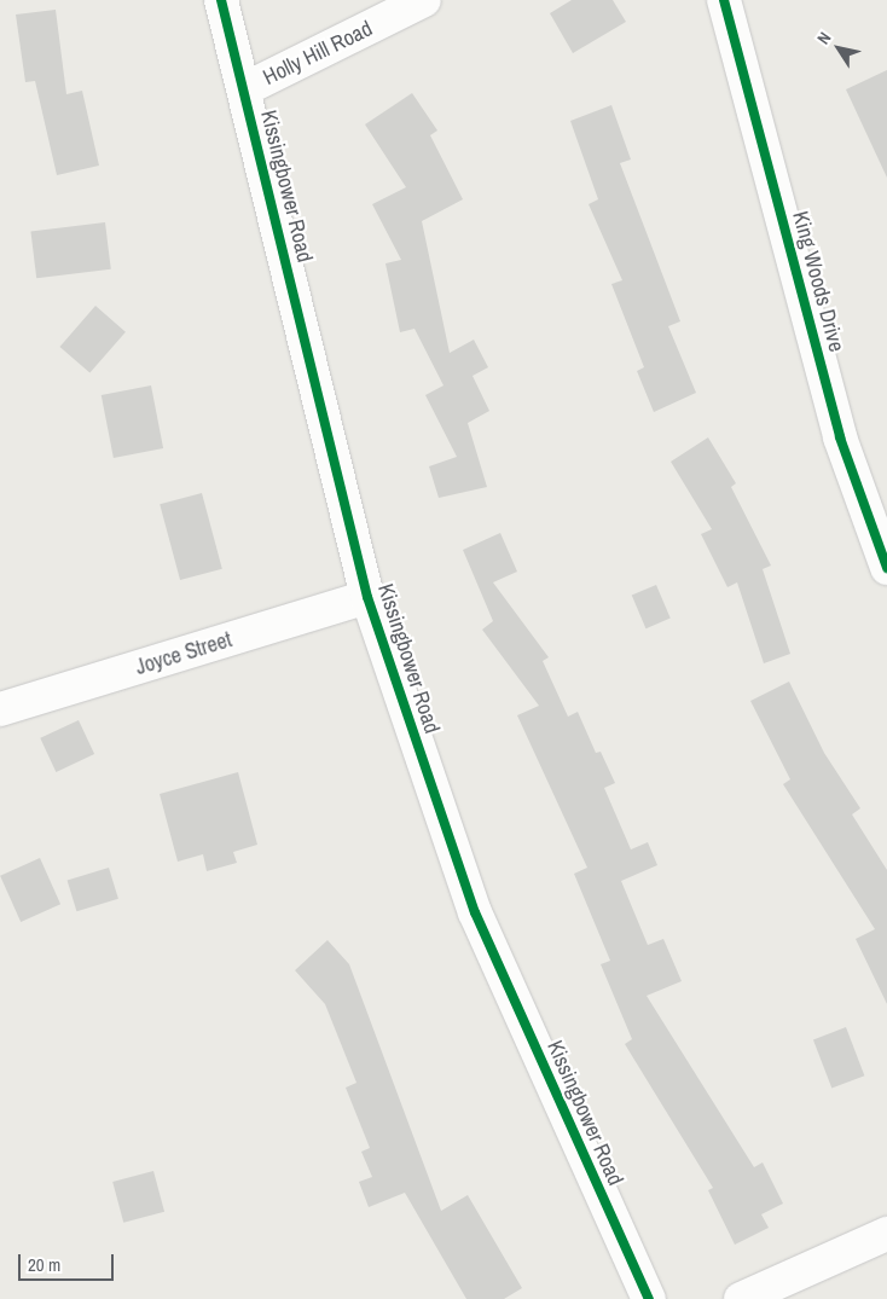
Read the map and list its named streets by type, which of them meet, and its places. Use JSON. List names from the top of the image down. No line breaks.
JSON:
{"streets":{"street":["Holly Hill Road","Kissingbower Road","King Woods Drive","Joyce Street"]},"crossings":[["Holly Hill Road","Kissingbower Road"],["Kissingbower Road","Joyce Street"]],"scale_bar":"20 m","north":"top left"}
